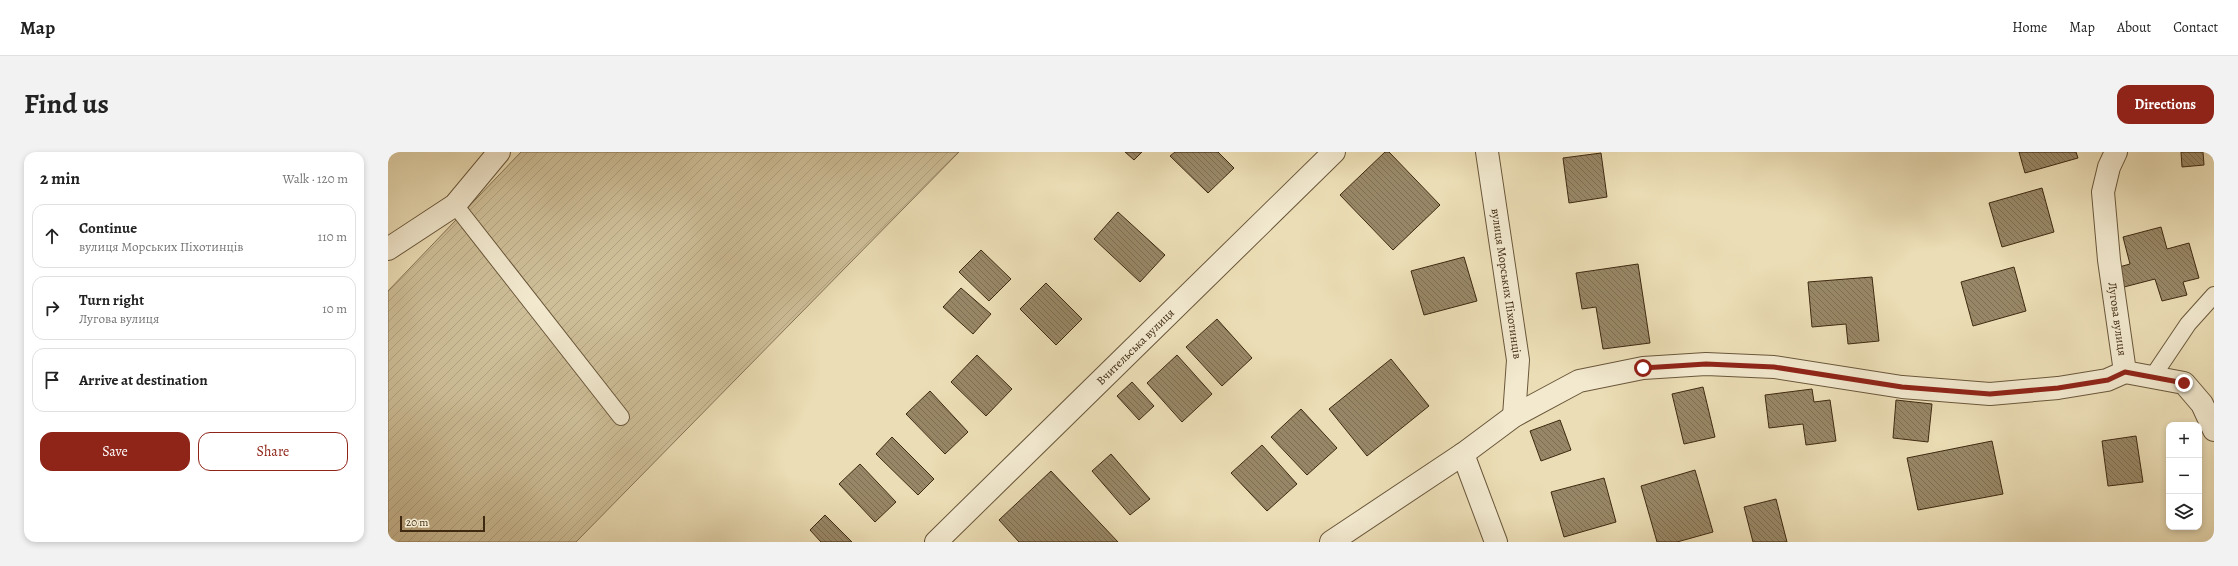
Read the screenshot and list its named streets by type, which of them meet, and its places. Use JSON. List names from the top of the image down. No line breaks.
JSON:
{"streets":{"street":["вулиця Морських Піхотинців","Лугова вулиця","Вчительська вулиця"]},"scale_bar":"20 m","page":{"header":"Map","nav":["Home","Map","About","Contact"],"title":"Find us","buttons":["Directions",["Save","Share"]],"heading":["2 min","Walk · 120 m"],"list":[["Continue","вулиця Морських Піхотинців","110 m"],["Turn right","Лугова вулиця","10 m"],"Arrive at destination"],"map_buttons":["+","−"],"scale":"20 m"}}
